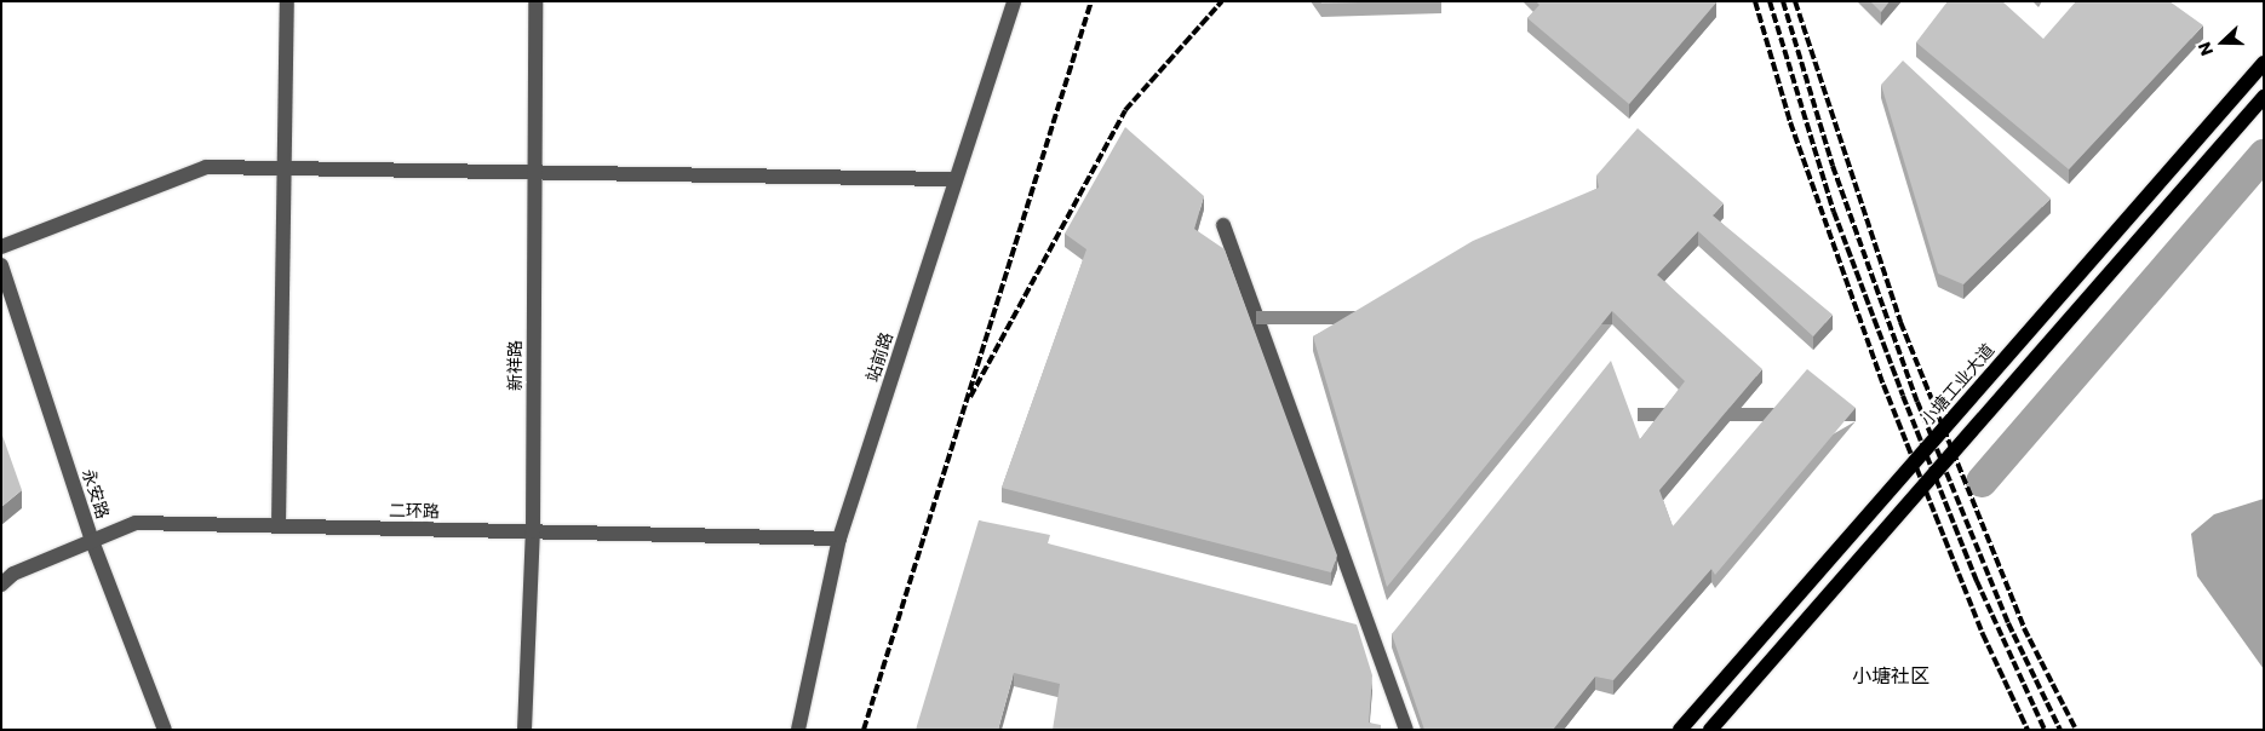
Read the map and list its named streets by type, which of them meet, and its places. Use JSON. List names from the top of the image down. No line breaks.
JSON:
{"streets":{"main road":["小塘工业大道"],"street":["站前路","新祥路","永安路","二环路"]},"crossings":[["站前路","二环路"],["新祥路","二环路"],["永安路","二环路"]],"districts":["小塘社区"],"north":"left"}
